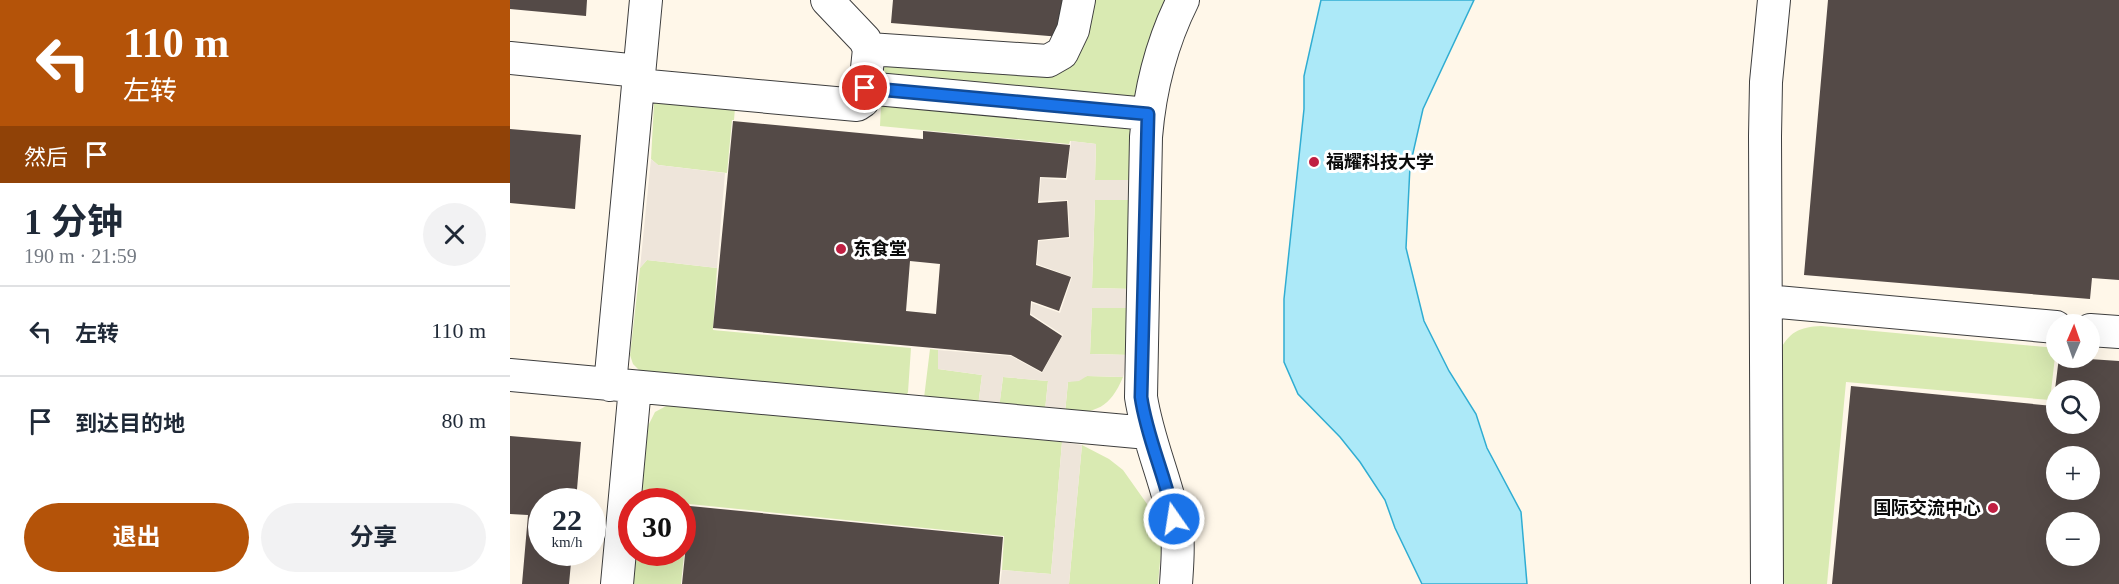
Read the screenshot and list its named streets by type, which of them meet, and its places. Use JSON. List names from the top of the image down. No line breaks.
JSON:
{"places":["福耀科技大学","东食堂","国际交流中心"],"north":"top","page":{"turn":["110 m","左转"],"then":"然后","heading":["1 分钟","190 m · 21:59"],"list":[{"name":"左转","value":"110 m"},{"name":"到达目的地","value":"80 m"}],"map_buttons":["+","−"],"speed":"22 km/h","limit":"30","buttons":["退出","分享"]}}
